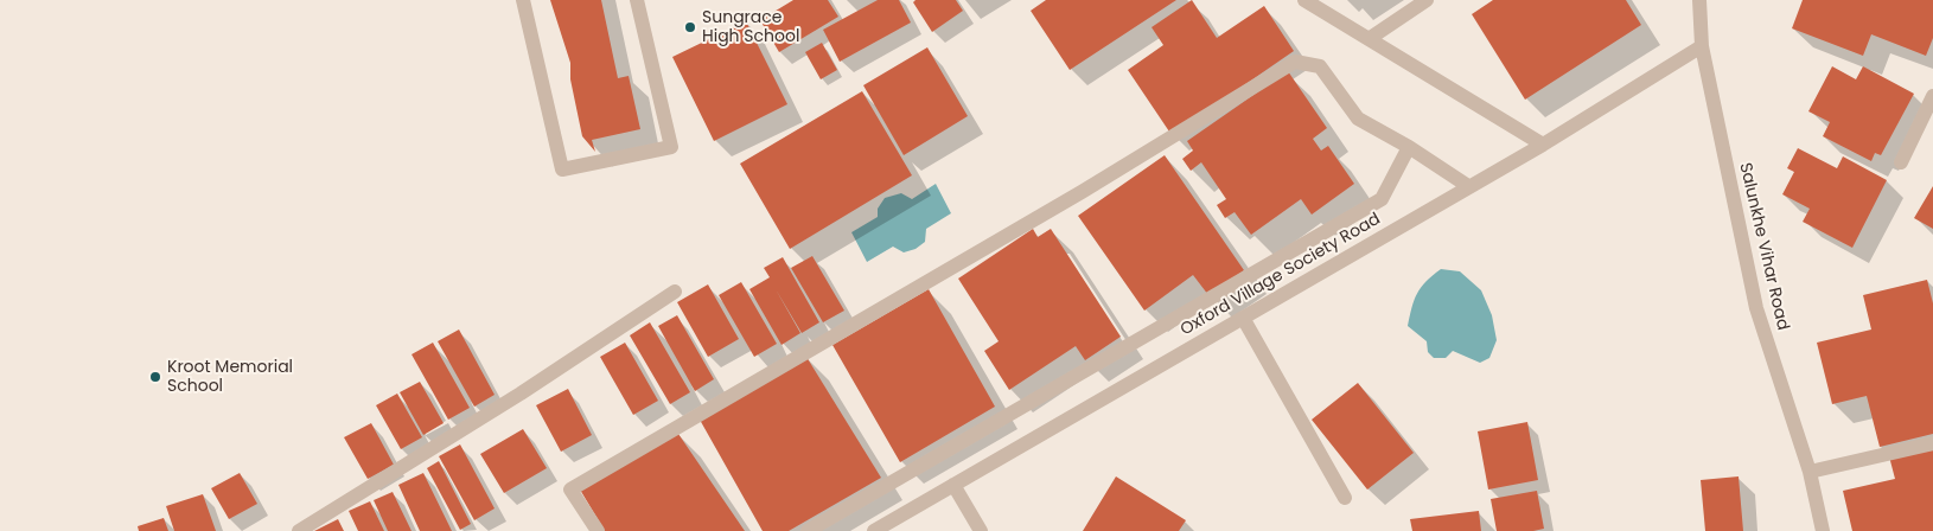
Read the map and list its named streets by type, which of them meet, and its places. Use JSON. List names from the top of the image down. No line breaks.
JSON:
{"streets":{"street":["Salunkhe Vihar Road","Oxford Village Society Road"]},"crossings":[["Salunkhe Vihar Road","Oxford Village Society Road"]],"places":["Sungrace High School","Kroot Memorial School"]}
